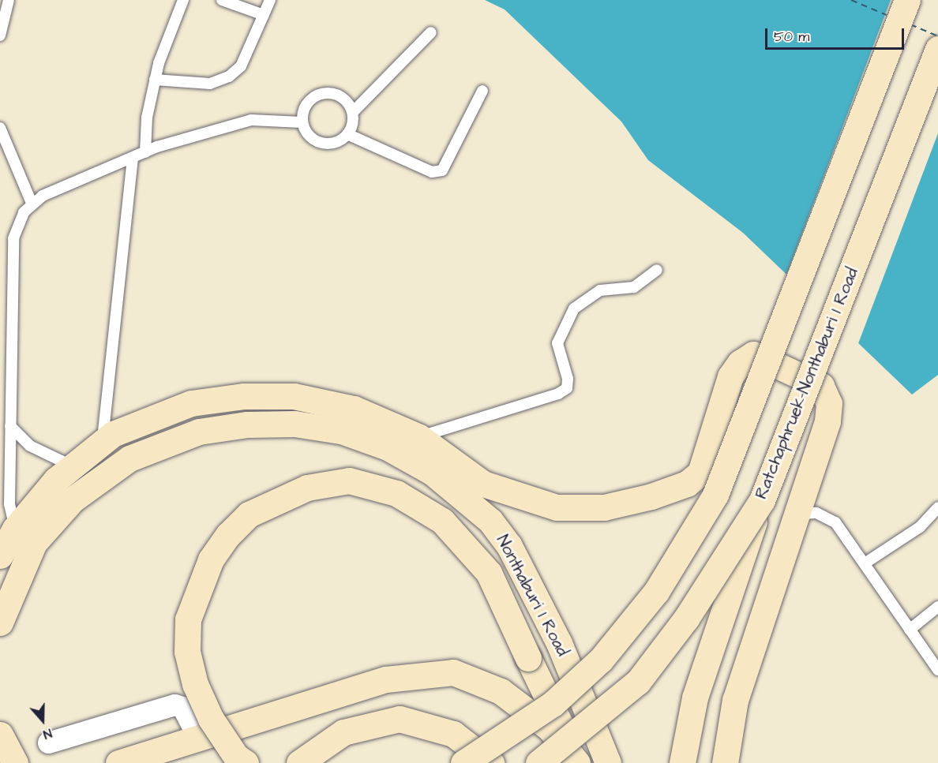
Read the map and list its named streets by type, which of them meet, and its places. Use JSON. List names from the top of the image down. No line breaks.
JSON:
{"streets":{"main road":["Ratchaphruek-Nonthaburi 1 Road","Nonthaburi 1 Road"]},"scale_bar":"50 m","north":"bottom"}
